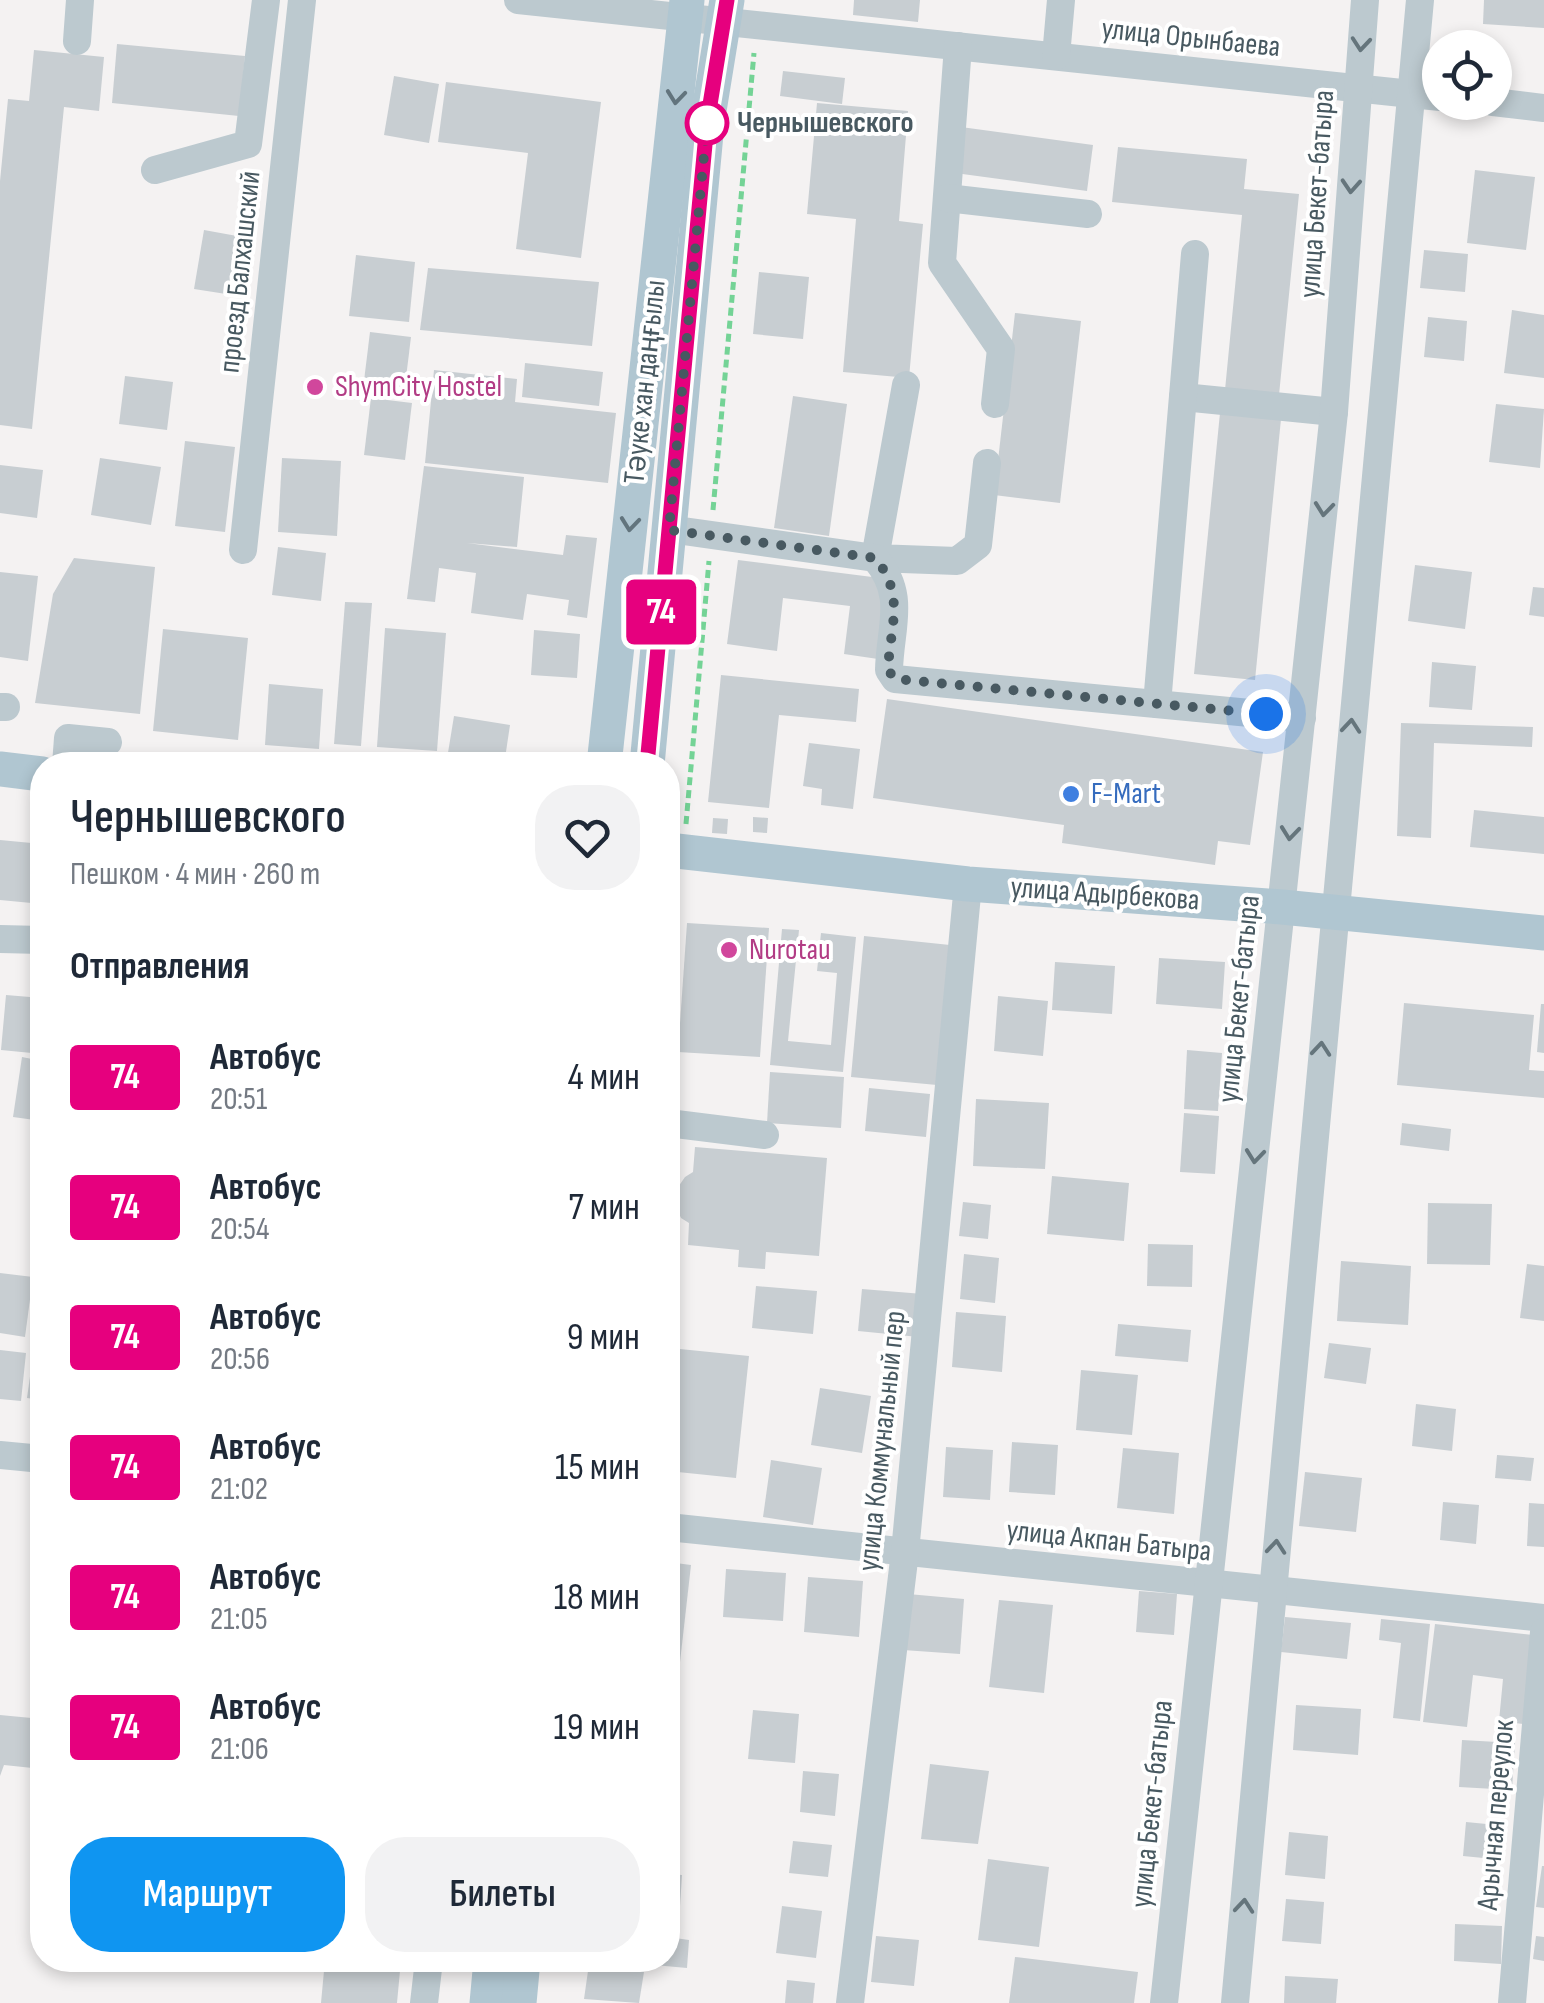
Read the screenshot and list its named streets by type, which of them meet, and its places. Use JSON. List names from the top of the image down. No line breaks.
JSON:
{"streets":{"main road":["Тәуке хан даңғылы","улица Адырбекова"],"street":["улица Орынбаева","улица Бекет-батыра","проезд Балхашский","улица Коммунальный пер","улица Акпан Батыра","Арычная переулок"]},"crossings":[["улица Орынбаева","улица Бекет-батыра"],["улица Орынбаева","Тәуке хан даңғылы"],["улица Бекет-батыра","улица Адырбекова"],["улица Бекет-батыра","улица Акпан Батыра"],["улица Адырбекова","улица Коммунальный пер"],["улица Коммунальный пер","улица Акпан Батыра"]],"places":["Чернышевского","ShymCity Hostel","F-Mart","Nurotau"],"lines":["bus line 74"],"page":{"on_map":"74","heading":[["Чернышевского","Пешком · 4 мин · 260 m"],"Отправления"],"list":[{"mark":"74","name":"Автобус","note":"20:51","value":"4 мин"},{"mark":"74","name":"Автобус","note":"20:54","value":"7 мин"},{"mark":"74","name":"Автобус","note":"20:56","value":"9 мин"},{"mark":"74","name":"Автобус","note":"21:02","value":"15 мин"},{"mark":"74","name":"Автобус","note":"21:05","value":"18 мин"},{"mark":"74","name":"Автобус","note":"21:06","value":"19 мин"}],"buttons":["Маршрут","Билеты"]}}
